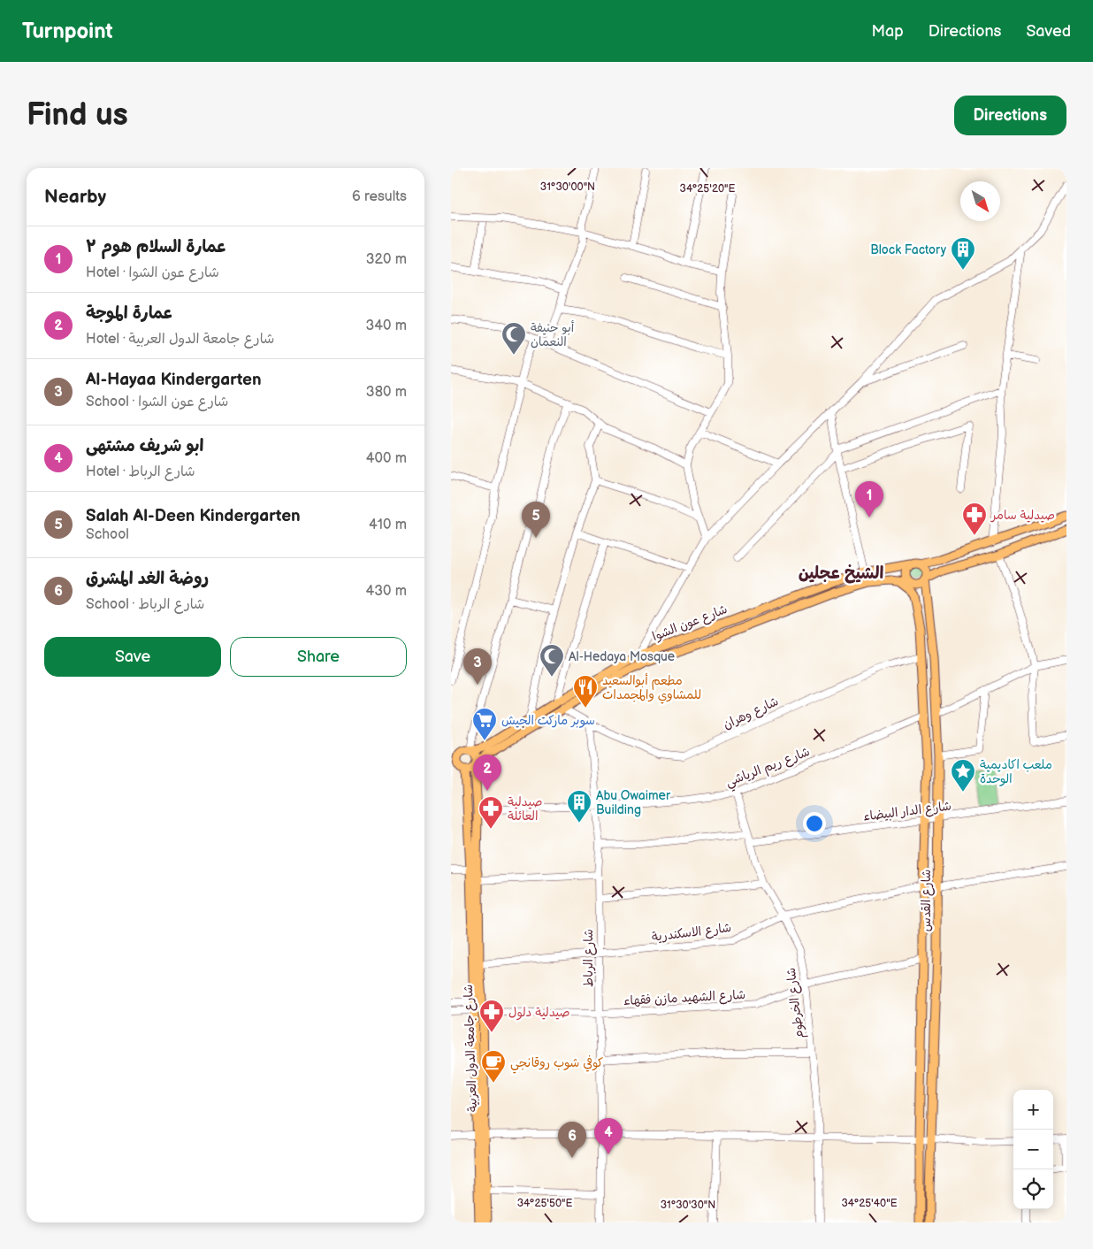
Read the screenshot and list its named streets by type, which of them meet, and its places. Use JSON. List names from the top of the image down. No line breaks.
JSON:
{"streets":{"main road":["شارع عون الشوا","شارع القدس","شارع جامعة الدول العربية"],"street":["شارع وهران","شارع ريم الرياشي","شارع الدار البيضاء","شارع الاسكندرية","شارع الرباط","شارع الشهيد مازن فقهاء","شارع الخرطوم"]},"crossings":[["شارع عون الشوا","شارع القدس"],["شارع عون الشوا","شارع جامعة الدول العربية"],["شارع وهران","شارع القدس"],["شارع وهران","شارع الرباط"],["شارع ريم الرياشي","شارع القدس"],["شارع ريم الرياشي","شارع الرباط"],["شارع ريم الرياشي","شارع الخرطوم"],["شارع ريم الرياشي","شارع جامعة الدول العربية"],["شارع الدار البيضاء","شارع القدس"],["شارع الدار البيضاء","شارع الخرطوم"],["شارع القدس","شارع الاسكندرية"],["شارع القدس","شارع الشهيد مازن فقهاء"],["شارع الاسكندرية","شارع الرباط"],["شارع الاسكندرية","شارع الخرطوم"],["شارع الرباط","شارع الشهيد مازن فقهاء"],["شارع الشهيد مازن فقهاء","شارع الخرطوم"],["شارع الشهيد مازن فقهاء","شارع جامعة الدول العربية"]],"districts":["الشيخ عجلين"],"places":{"building":["Block Factory","Abu Owaimer Building"],"mosque":["أبو حنيفة النعمان","Al-Hedaya Mosque"],"pharmacy":["صيدلية سامر","صيدلية العائلة","صيدلية دلول"],"restaurant":["مطعم أبوالسعيد للمشاوي والمجمدات"],"supermarket":["سوبر ماركت الجيش"],"place":["ملعب اكاديمية الوحدة"],"cafe":["كوفي شوب روقانجي"]},"north":"bottom right","page":{"header":"Turnpoint","nav":["Map","Directions","Saved"],"buttons":["Directions",["Save","Share"]],"title":"Find us","heading":["Nearby","6 results"],"list":[{"mark":"1","name":"عمارة السلام هوم ٣","note":"Hotel · شارع عون الشوا","value":"320 m"},{"mark":"2","name":"عمارة الموجة","note":"Hotel · شارع جامعة الدول العربية","value":"340 m"},{"mark":"3","name":"Al-Hayaa Kindergarten","note":"School · شارع عون الشوا","value":"380 m"},{"mark":"4","name":"ابو شريف مشتهى","note":"Hotel · شارع الرباط","value":"400 m"},{"mark":"5","name":"Salah Al-Deen Kindergarten","note":"School","value":"410 m"},{"mark":"6","name":"روضة الغد المشرق","note":"School · شارع الرباط","value":"430 m"}],"pins":["1","5","3","2","4","6"],"map_buttons":["+","−"]},"coordinates":["31°30'00\"N","34°25'20\"E","34°25'50\"E","34°25'40\"E","31°30'30\"N"]}
